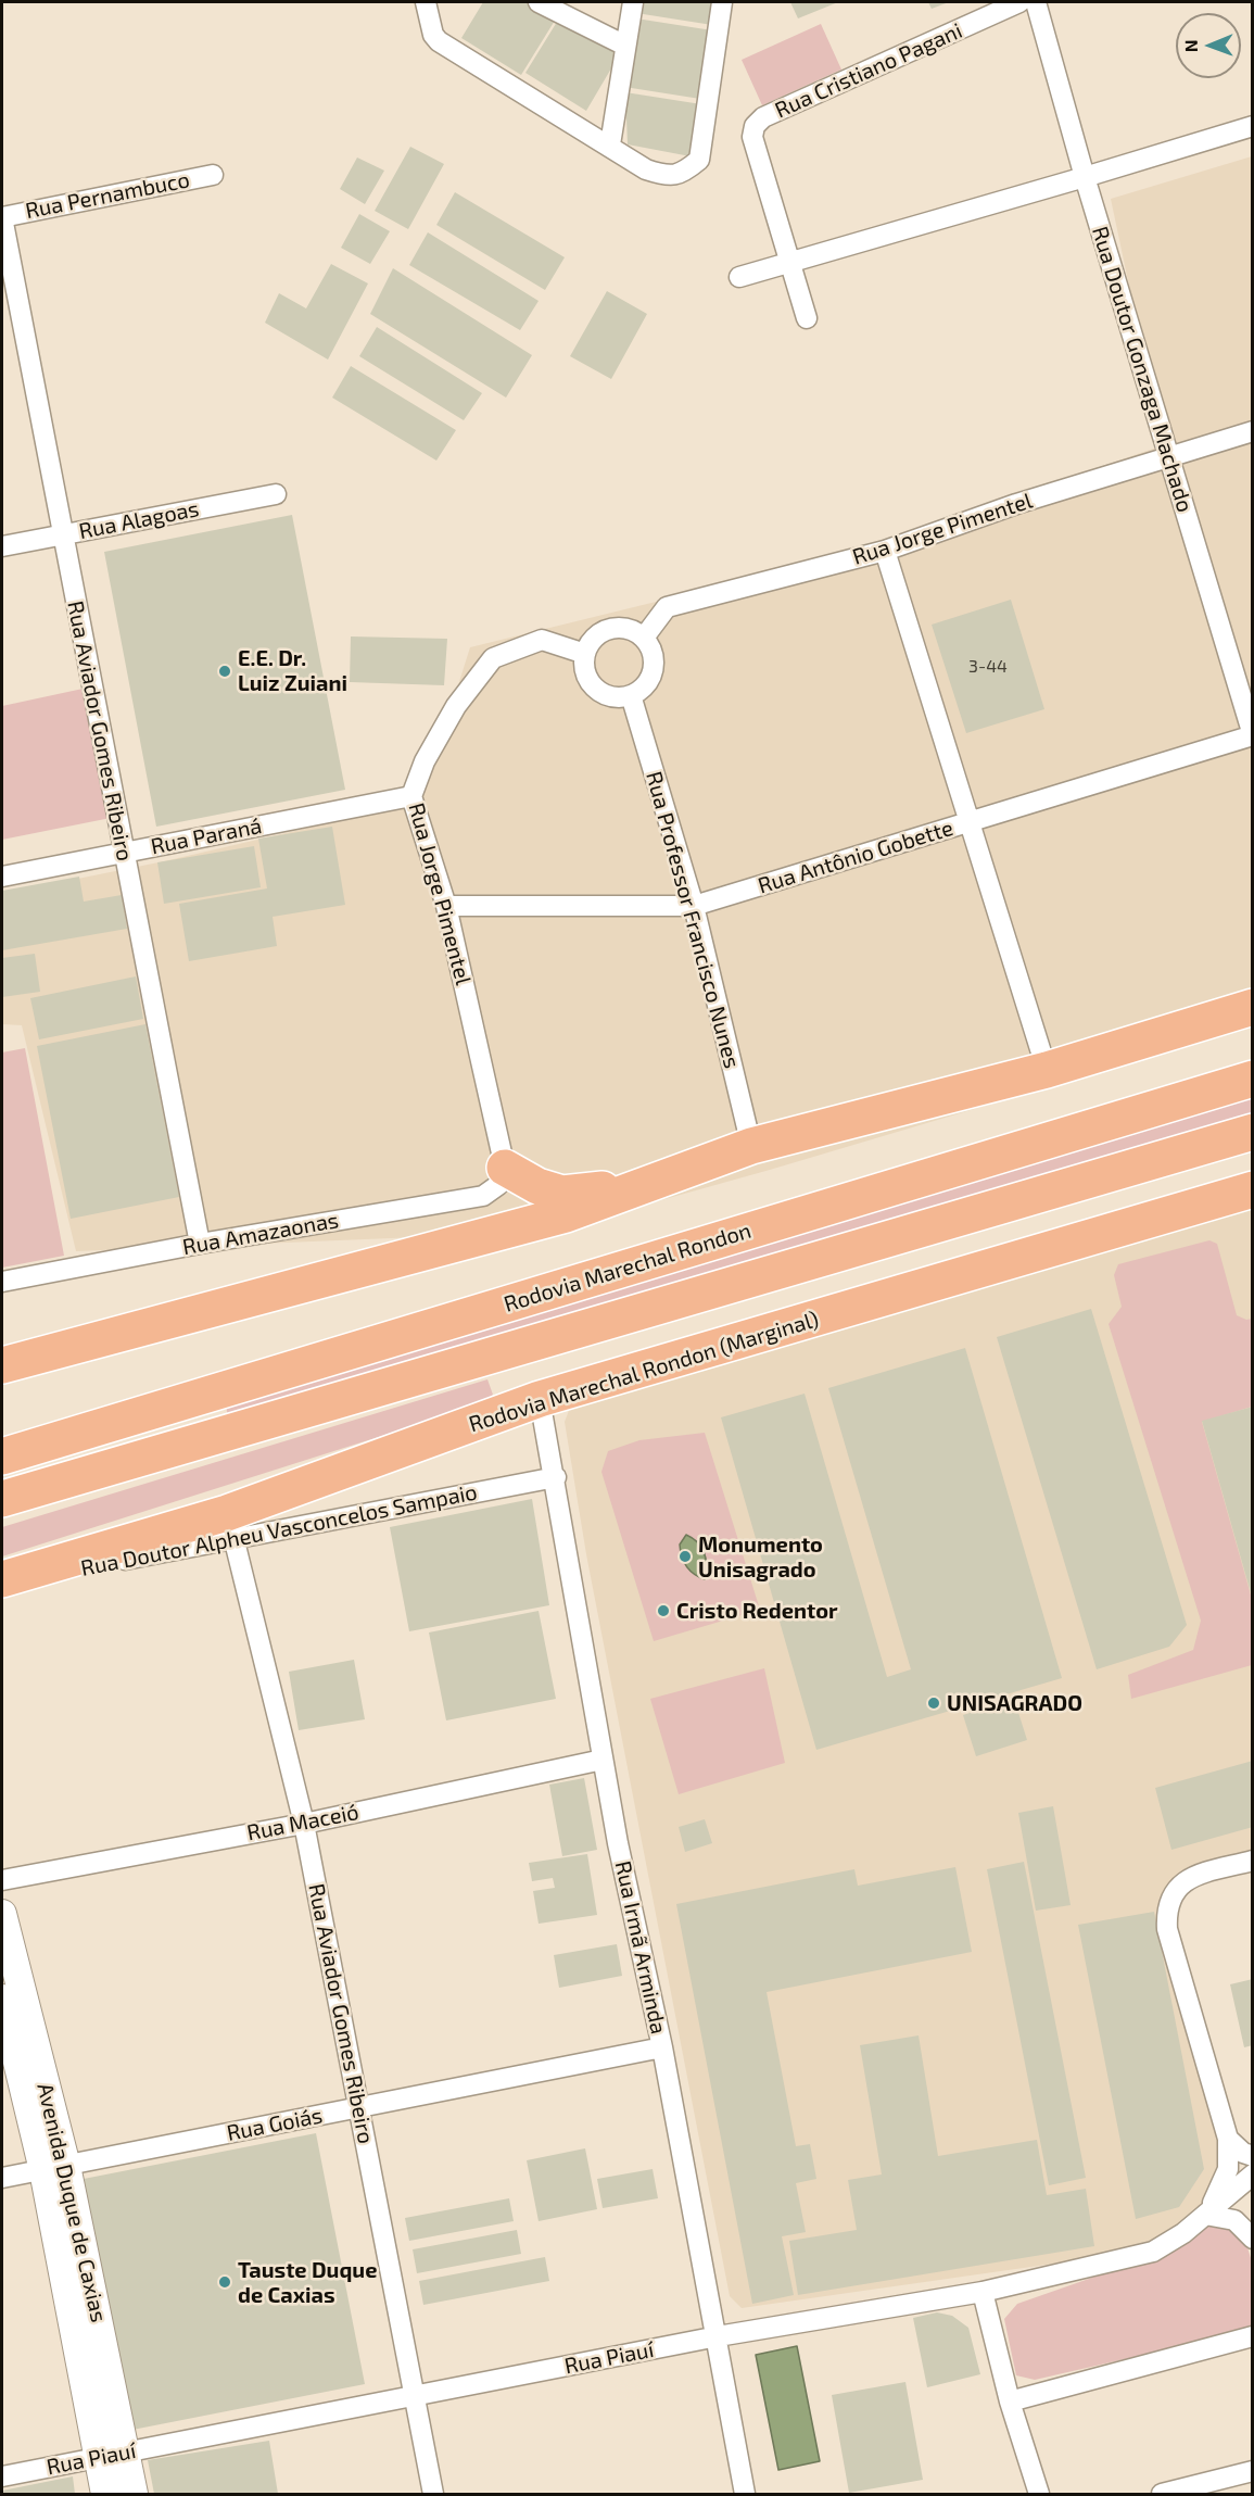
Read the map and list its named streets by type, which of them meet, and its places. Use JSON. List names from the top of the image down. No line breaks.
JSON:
{"streets":{"highway":["Rodovia Marechal Rondon","Rodovia Marechal Rondon (Marginal)"],"main road":["Avenida Duque de Caxias"],"street":["Rua Cristiano Pagani","Rua Pernambuco","Rua Doutor Gonzaga Machado","Rua Alagoas","Rua Jorge Pimentel","Rua Aviador Gomes Ribeiro","Rua Paraná","Rua Antônio Gobette","Rua Professor Francisco Nunes","Rua Amazaonas","Rua Doutor Alpheu Vasconcelos Sampaio","Rua Maceió","Rua Irmã Arminda","Rua Goiás","Rua Piauí"]},"crossings":[["Rua Pernambuco","Rua Aviador Gomes Ribeiro"],["Rua Doutor Gonzaga Machado","Rua Jorge Pimentel"],["Rua Doutor Gonzaga Machado","Rua Antônio Gobette"],["Rua Alagoas","Rua Aviador Gomes Ribeiro"],["Rua Jorge Pimentel","Rua Paraná"],["Rua Jorge Pimentel","Rua Antônio Gobette"],["Rua Jorge Pimentel","Rua Professor Francisco Nunes"],["Rua Jorge Pimentel","Rua Amazaonas"],["Rua Aviador Gomes Ribeiro","Rua Paraná"],["Rua Aviador Gomes Ribeiro","Rua Amazaonas"],["Rua Aviador Gomes Ribeiro","Rua Doutor Alpheu Vasconcelos Sampaio"],["Rua Aviador Gomes Ribeiro","Rua Maceió"],["Rua Aviador Gomes Ribeiro","Rua Goiás"],["Rua Aviador Gomes Ribeiro","Rua Piauí"],["Rua Antônio Gobette","Rua Professor Francisco Nunes"],["Rodovia Marechal Rondon (Marginal)","Rua Irmã Arminda"],["Rua Doutor Alpheu Vasconcelos Sampaio","Rua Irmã Arminda"],["Rua Maceió","Rua Irmã Arminda"],["Rua Irmã Arminda","Rua Goiás"],["Rua Irmã Arminda","Rua Piauí"],["Rua Goiás","Avenida Duque de Caxias"],["Avenida Duque de Caxias","Rua Piauí"]],"places":["E.E. Dr. Luiz Zuiani","Monumento Unisagrado","Cristo Redentor","UNISAGRADO","Tauste Duque de Caxias"],"house_numbers":["3-44"],"north":"left"}
